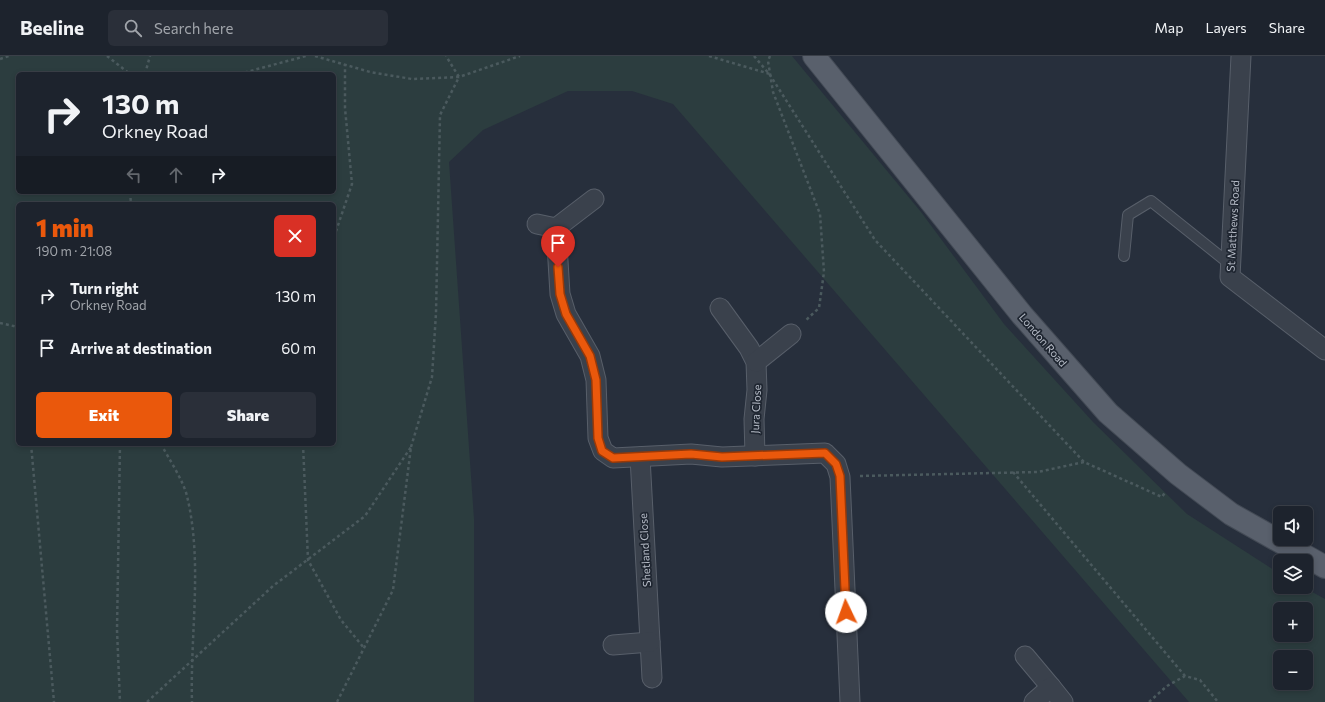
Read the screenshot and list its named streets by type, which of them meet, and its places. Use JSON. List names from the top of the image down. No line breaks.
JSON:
{"streets":{"main road":["London Road"],"street":["St Matthews Road","Jura Close","Shetland Close"]},"page":{"header":"Beeline","search":"Search here","nav":["Map","Layers","Share"],"turn":["130 m","Orkney Road"],"heading":["1 min","190 m · 21:08"],"list":[{"name":"Turn right","note":"Orkney Road","value":"130 m"},{"name":"Arrive at destination","value":"60 m"}],"buttons":["Exit","Share"],"map_buttons":["+","−"]}}
